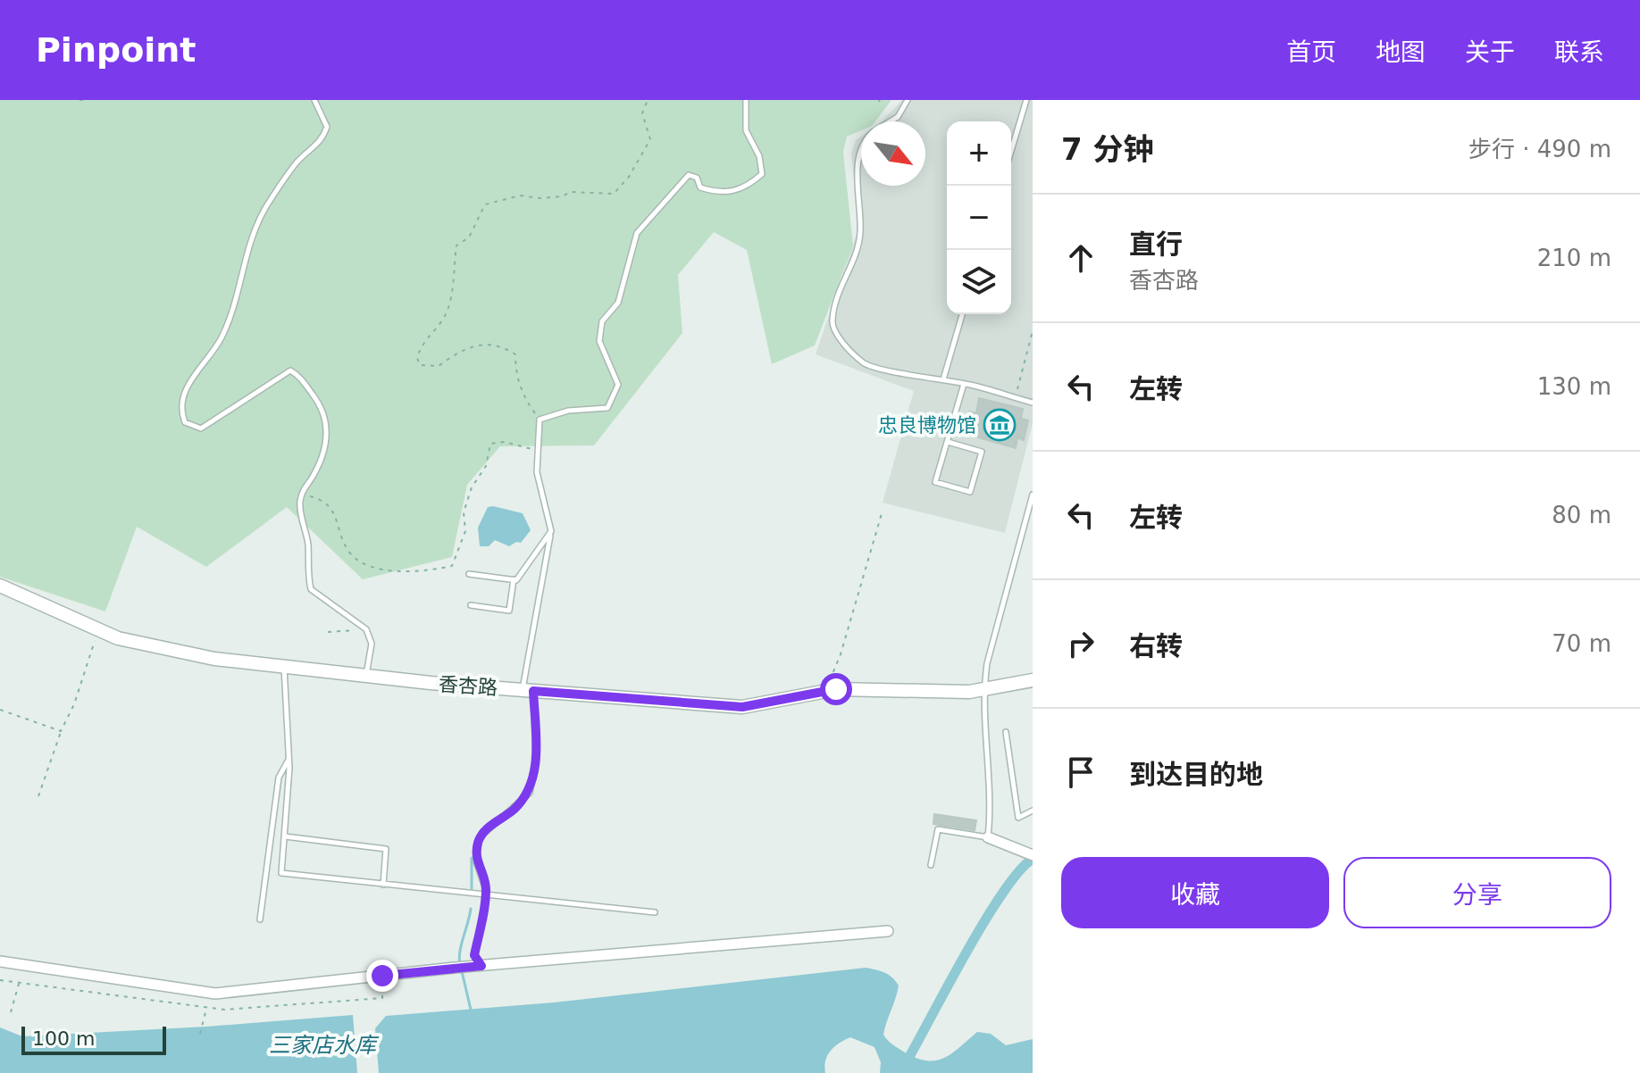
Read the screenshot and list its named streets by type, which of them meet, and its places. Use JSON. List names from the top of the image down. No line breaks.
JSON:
{"streets":{"street":["香杏路"]},"water":["三家店水库"],"places":{"museum":["忠良博物馆"]},"scale_bar":"100 m","north":"bottom right","page":{"header":"Pinpoint","nav":["首页","地图","关于","联系"],"heading":["7 分钟","步行 · 490 m"],"map_buttons":["+","−"],"list":[["直行","香杏路","210 m"],["左转","130 m"],["左转","80 m"],["右转","70 m"],"到达目的地"],"buttons":["收藏","分享"],"scale":"100 m"}}
